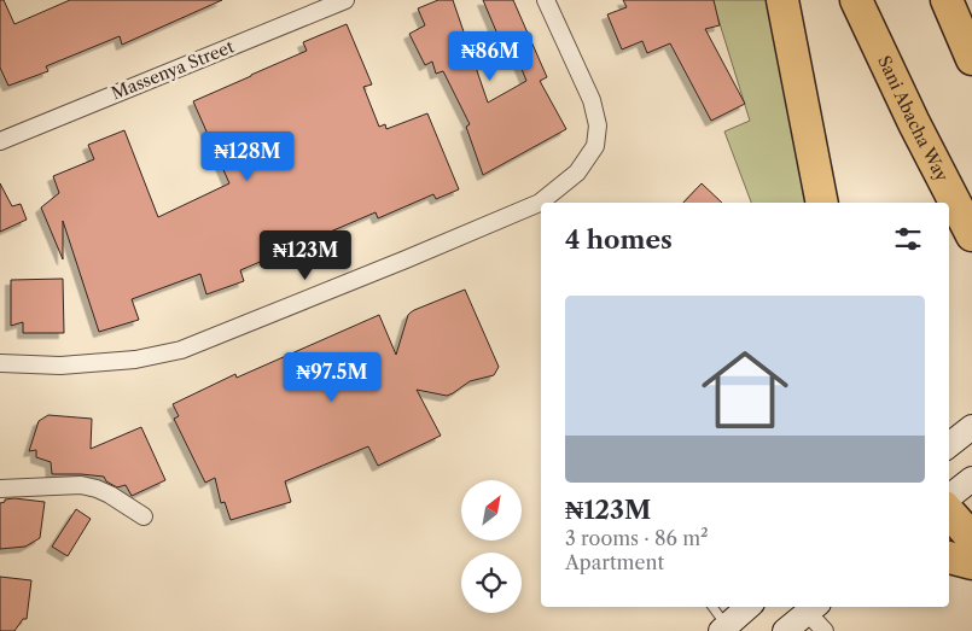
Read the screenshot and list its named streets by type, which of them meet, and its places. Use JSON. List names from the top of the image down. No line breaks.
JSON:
{"streets":{"highway":["Sani Abacha Way"],"street":["Massenya Street"]},"north":"top right","page":{"price":["₦86M","₦128M","₦123M","₦97.5M"],"heading":"4 homes","list":[{"name":"₦123M","note":"3 rooms · 86 m² · Apartment"}]}}
